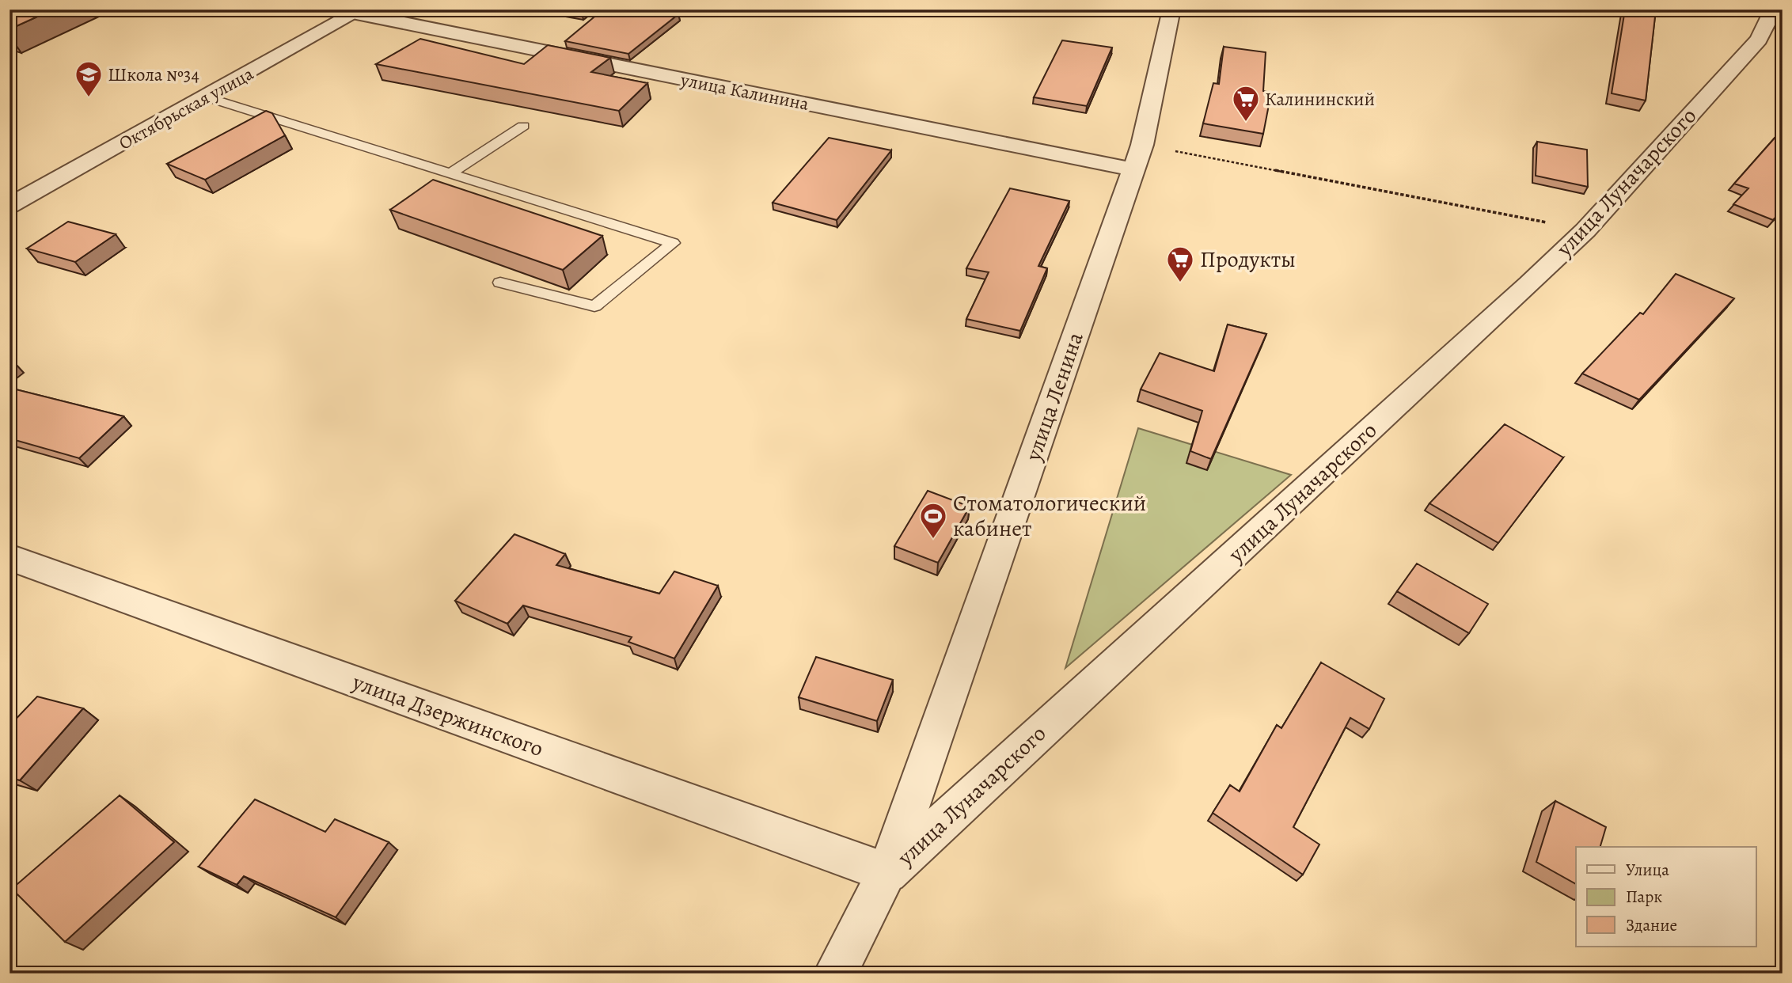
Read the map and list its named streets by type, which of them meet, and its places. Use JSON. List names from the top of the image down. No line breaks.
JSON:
{"streets":{"street":["улица Калинина","Октябрьская улица","улица Луначарского","улица Ленина","улица Дзержинского"]},"crossings":[["улица Калинина","Октябрьская улица"],["улица Калинина","улица Ленина"],["улица Луначарского","улица Ленина"],["улица Луначарского","улица Дзержинского"],["улица Ленина","улица Дзержинского"]],"places":{"school or university":["Школа №34"],"supermarket":["Калининский","Продукты"],"sports":["Стоматологический кабинет"]},"legend":["Улица","Парк","Здание"]}
